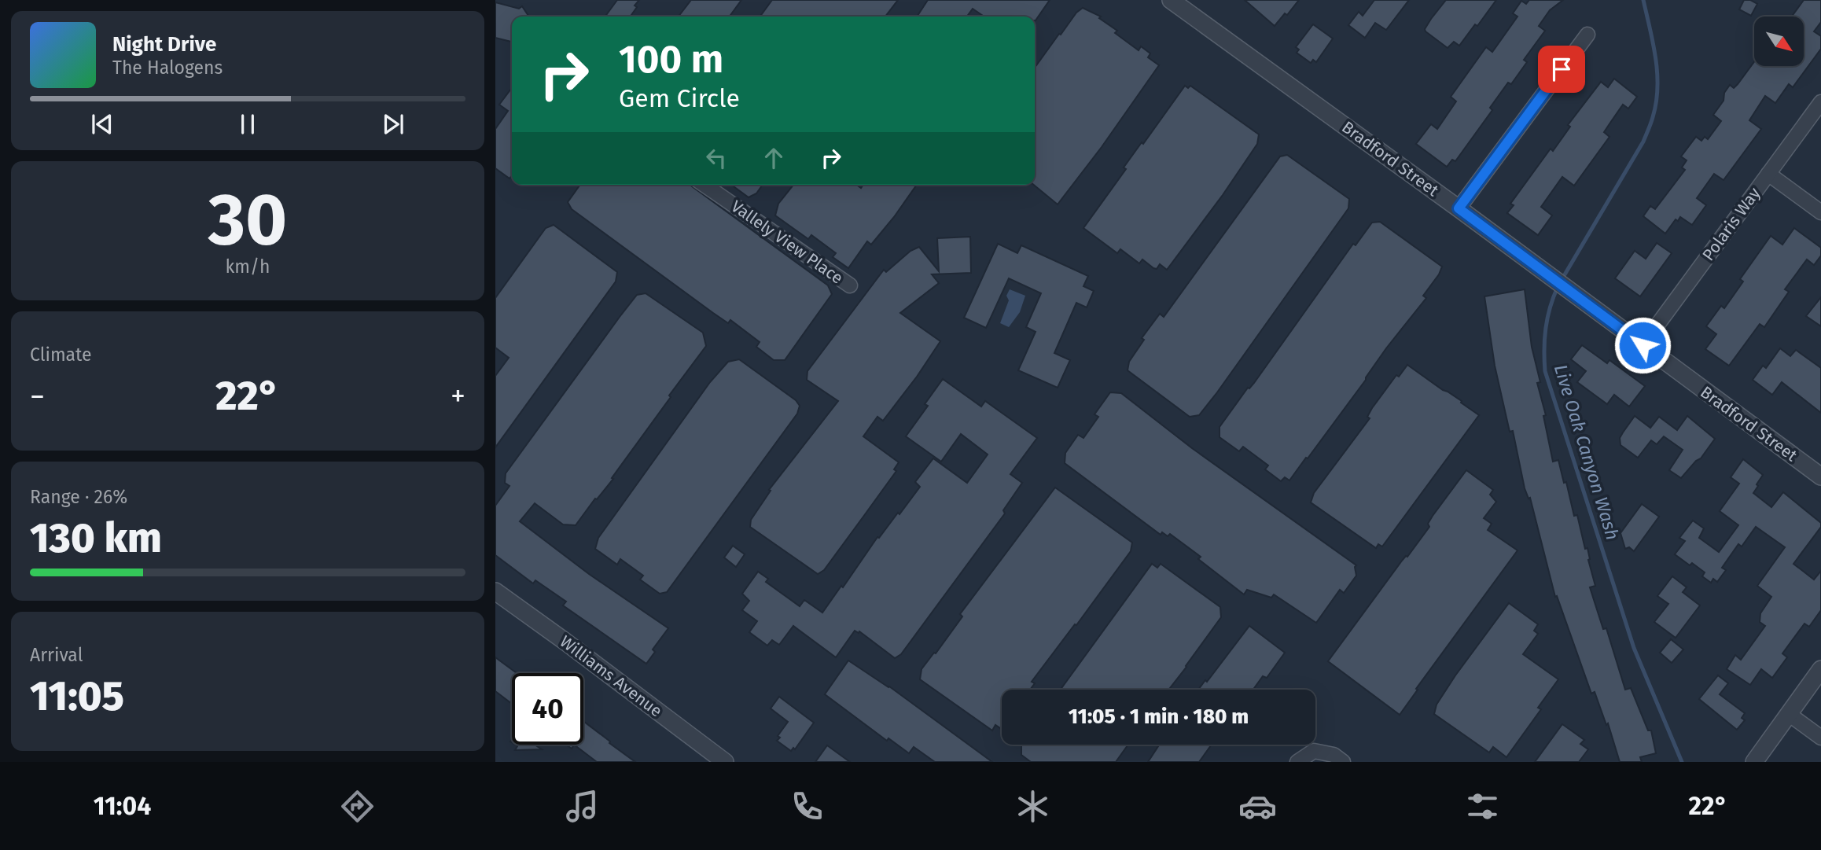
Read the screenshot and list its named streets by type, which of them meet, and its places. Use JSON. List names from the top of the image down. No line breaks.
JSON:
{"streets":{"street":["Bradford Street","Polaris Way","Vallely View Place","Williams Avenue"]},"crossings":[["Bradford Street","Polaris Way"]],"water":["Live Oak Canyon Wash"],"north":"bottom right","page":{"turn":["100 m","Gem Circle"],"song":["Night Drive","The Halogens"],"tile":[["30","km/h"],"Climate",["Range · 26%","130 km"],["Arrival","11:05"]],"heat":["−","22°","+"],"limit":"40","trip":"11:05 · 1 min · 180 m","tabs":["11:04","22°"]}}
